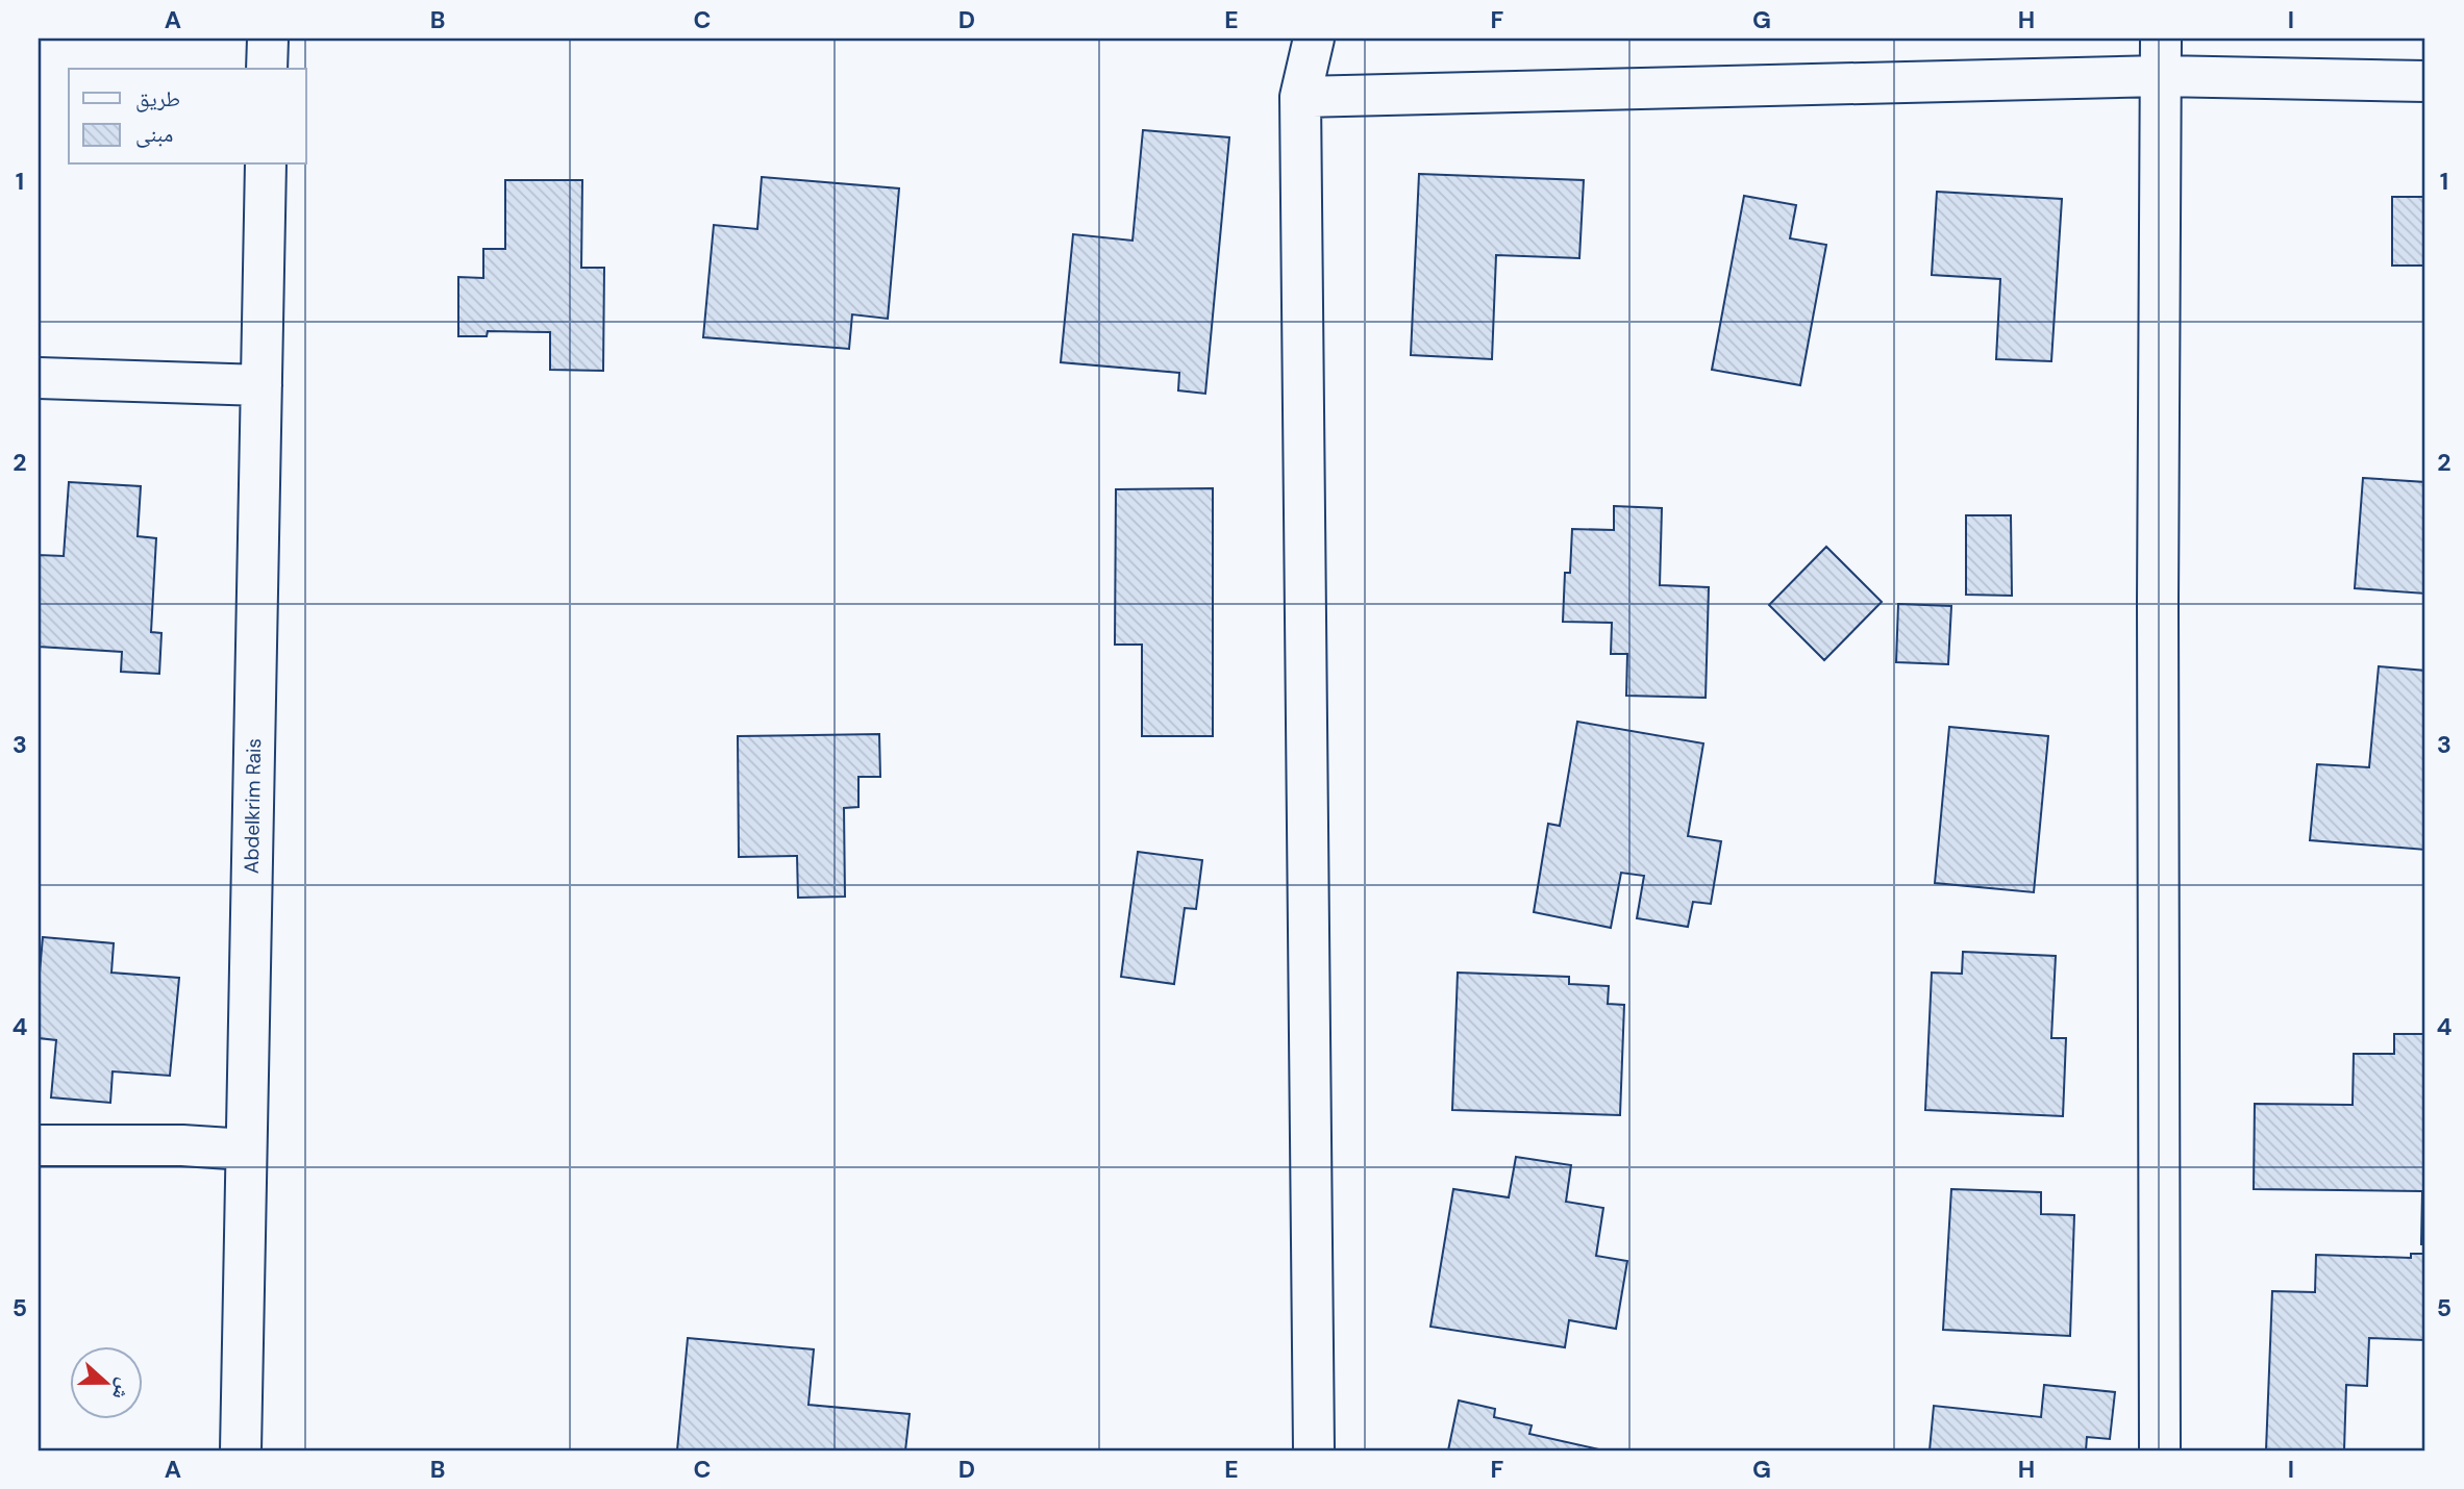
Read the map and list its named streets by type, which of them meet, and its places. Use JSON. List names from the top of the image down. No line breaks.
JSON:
{"streets":{"street":["Abdelkrim Rais"]},"legend":["طريق","مبنى"],"north":"right","grid":{"columns":["A","B","C","D","E","F","G","H","I"],"rows":["1","2","3","4","5"]}}
